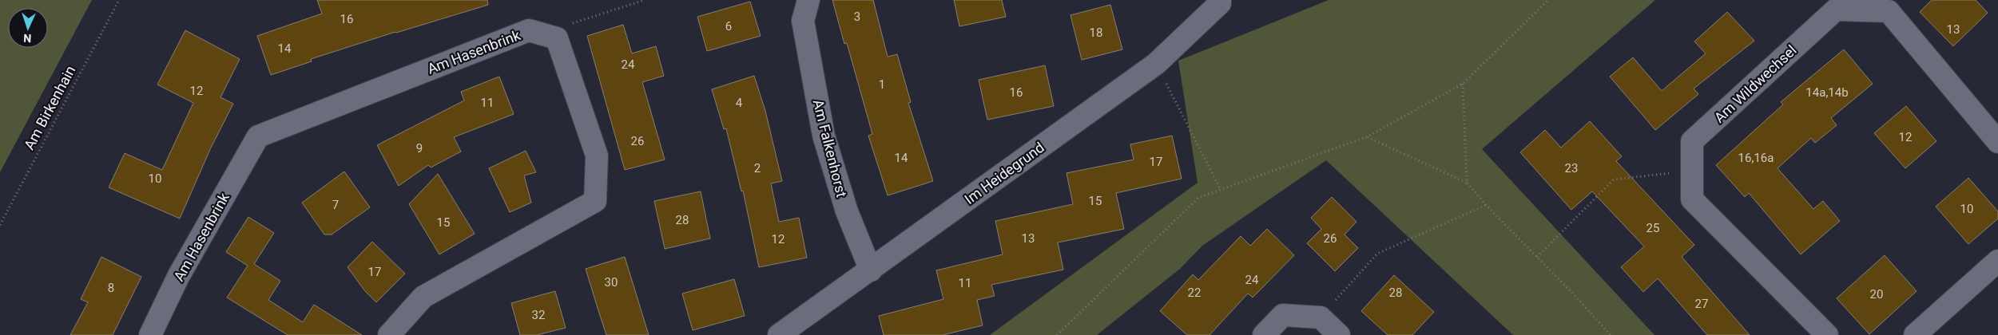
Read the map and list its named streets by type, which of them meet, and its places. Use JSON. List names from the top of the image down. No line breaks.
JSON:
{"streets":{"street":["Am Hasenbrink","Am Wildwechsel","Am Falkenhorst","Im Heidegrund"],"path":["Am Birkenhain"]},"crossings":[["Am Falkenhorst","Im Heidegrund"]],"house_numbers":["3","16","6","13","18","14","24","1","12","16","14a,14b","11","4","12","26","9","14","16,16a","17","2","23","10","15","7","10","28","15","25","13","26","12","17","24","30","11","8","22","28","20","27","32"],"north":"bottom"}
